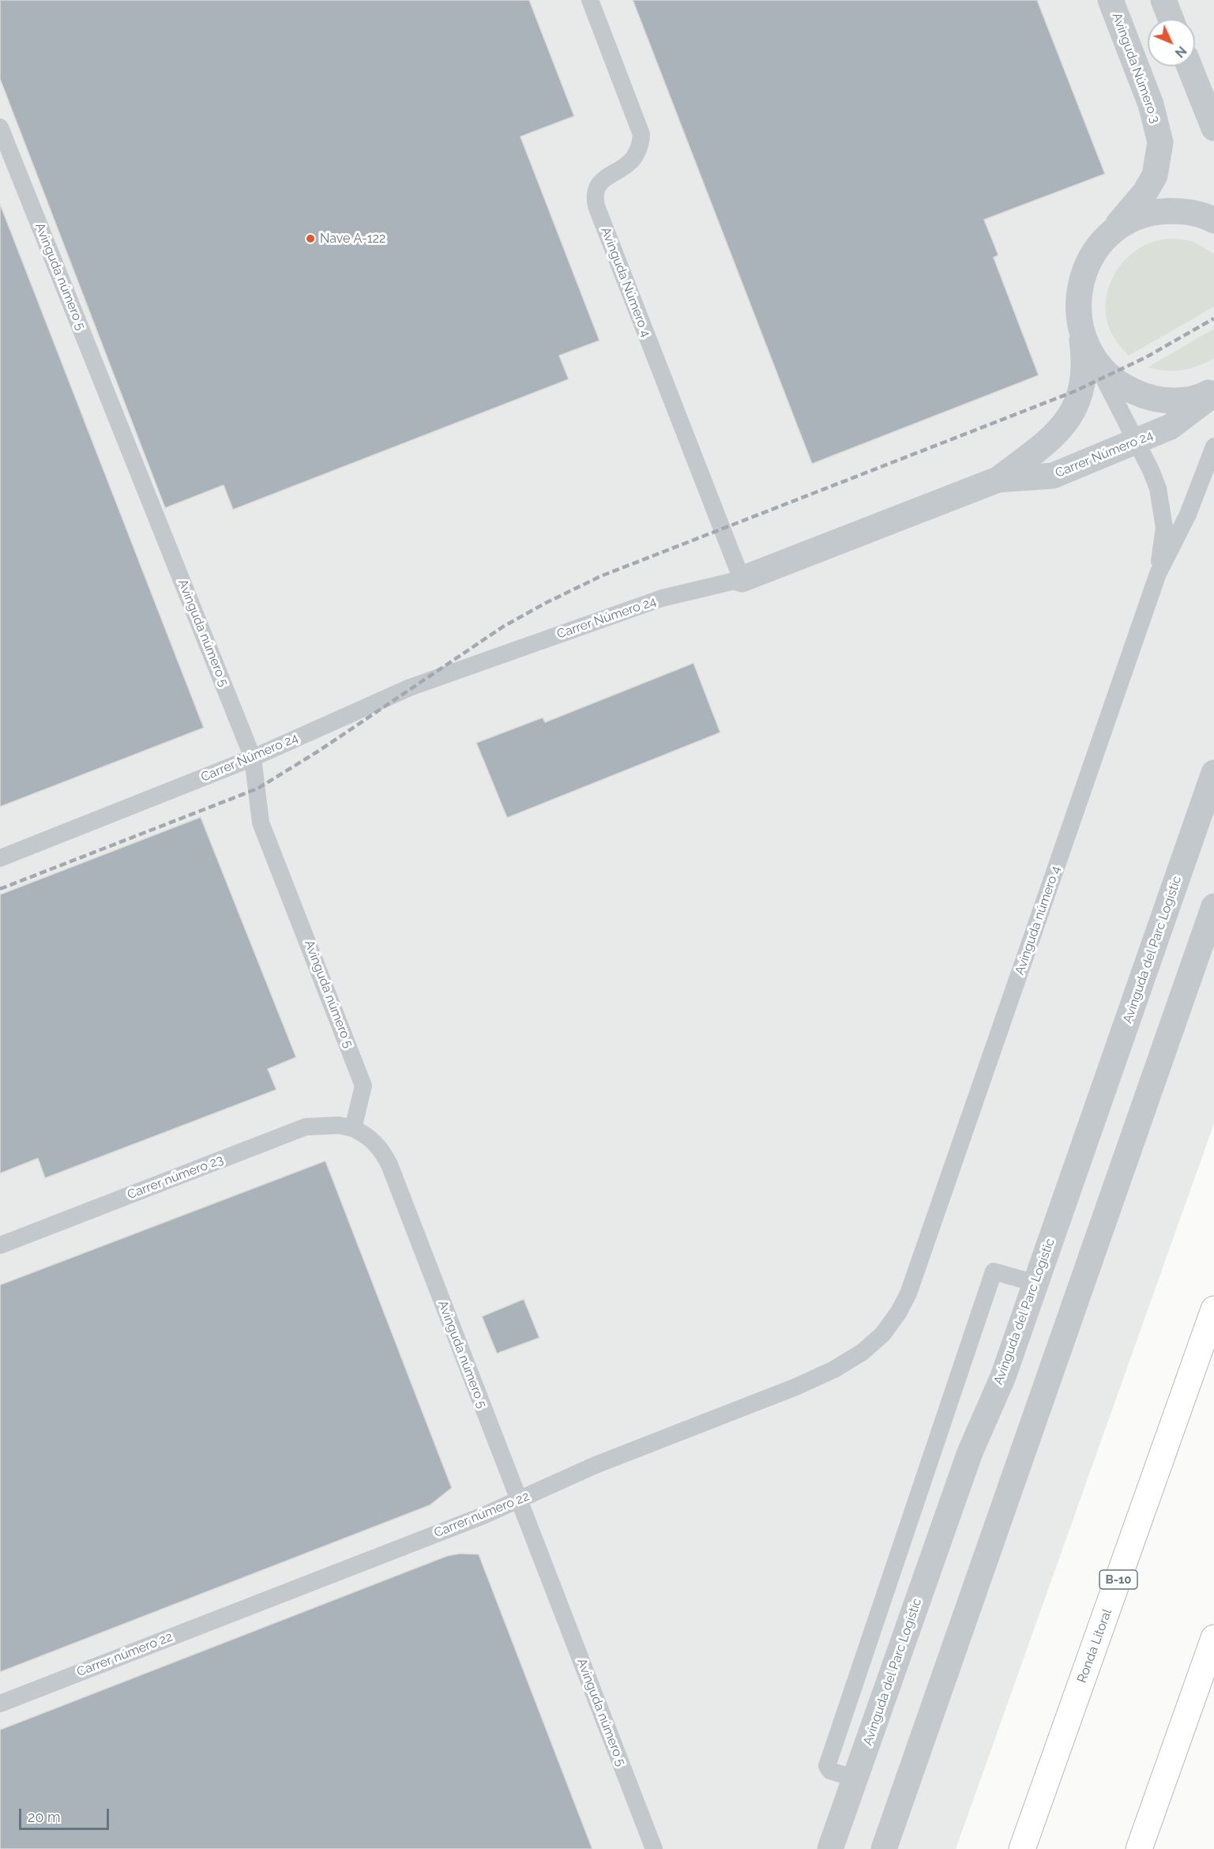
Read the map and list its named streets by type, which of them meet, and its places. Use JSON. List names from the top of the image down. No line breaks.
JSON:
{"streets":{"highway":["B-10","Ronda Litoral"],"street":["Avinguda Número 3","Carrer Número 24","Avinguda del Parc Logístic"],"lane":["Avinguda número 5","Avinguda Número 4","Avinguda número 4","Carrer número 23","Carrer número 22"]},"crossings":[["Avinguda número 5","Carrer Número 24"],["Avinguda número 5","Carrer número 23"],["Avinguda número 5","Carrer número 22"],["Avinguda Número 4","Carrer Número 24"],["Carrer Número 24","Avinguda número 4"],["Avinguda número 4","Carrer número 22"]],"places":["Nave A-122"],"scale_bar":"20 m","north":"bottom right"}
